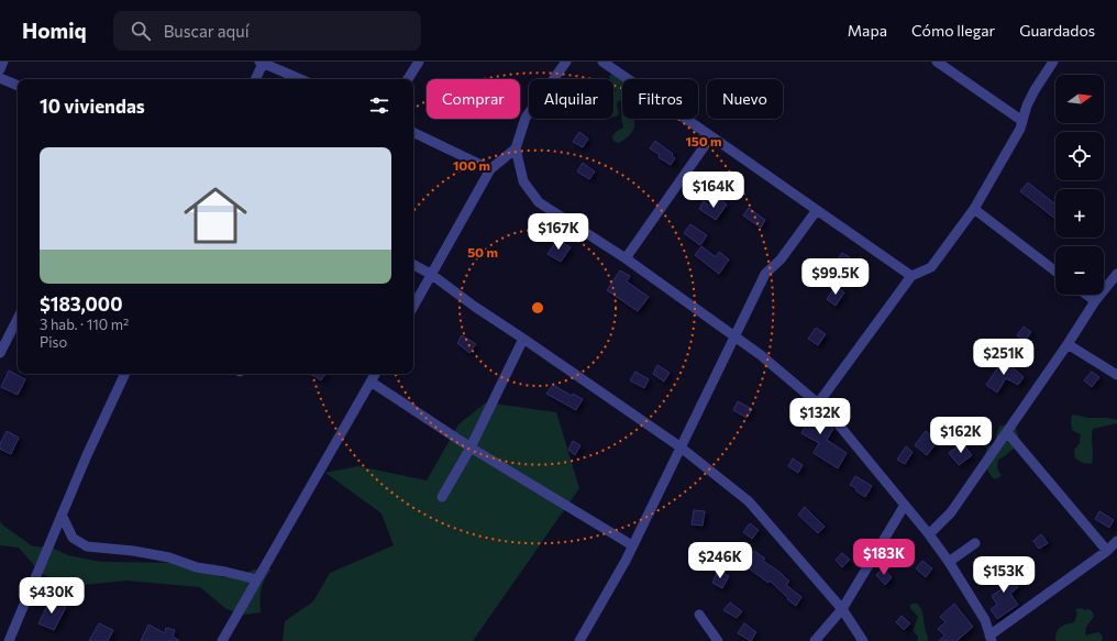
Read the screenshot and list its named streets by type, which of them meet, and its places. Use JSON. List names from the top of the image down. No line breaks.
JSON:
{"north":"right","page":{"header":"Homiq","search":"Buscar aquí","nav":["Mapa","Cómo llegar","Guardados"],"map_buttons":["+","−"],"chip":["Comprar","Alquilar","Filtros","Nuevo"],"heading":"10 viviendas","list":[{"name":"$183,000","note":"3 hab. · 110 m² · Piso"}],"price":["$164K","$167K","$99.5K","$251K","$132K","$162K","$183K","$246K","$153K","$430K"]},"rings":["150 m","100 m","50 m"]}
